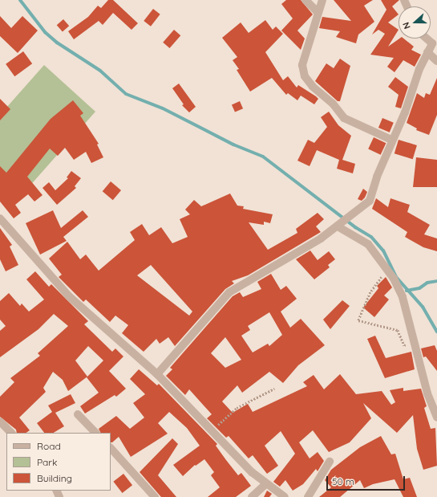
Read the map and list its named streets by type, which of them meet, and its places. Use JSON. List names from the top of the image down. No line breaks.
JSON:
{"legend":["Road","Park","Building"],"scale_bar":"50 m","north":"left"}
